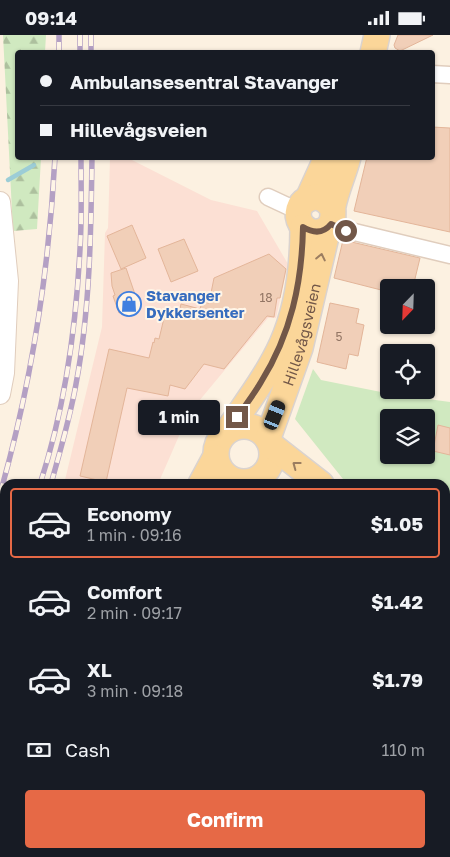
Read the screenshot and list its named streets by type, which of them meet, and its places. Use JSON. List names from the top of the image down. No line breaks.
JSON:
{"streets":{"main road":["Hillevågsveien"]},"places":{"shop":["Stavanger Dykkersenter"]},"house_numbers":["18","5"],"north":"bottom left","page":{"status":"09:14","banner":["Ambulansesentral Stavanger","Hillevågsveien"],"bubble":"1 min","list":[{"name":"Economy","note":"1 min · 09:16","value":"$1.05"},{"name":"Comfort","note":"2 min · 09:17","value":"$1.42"},{"name":"XL","note":"3 min · 09:18","value":"$1.79"}],"pay":["Cash","110 m"],"buttons":"Confirm"}}
